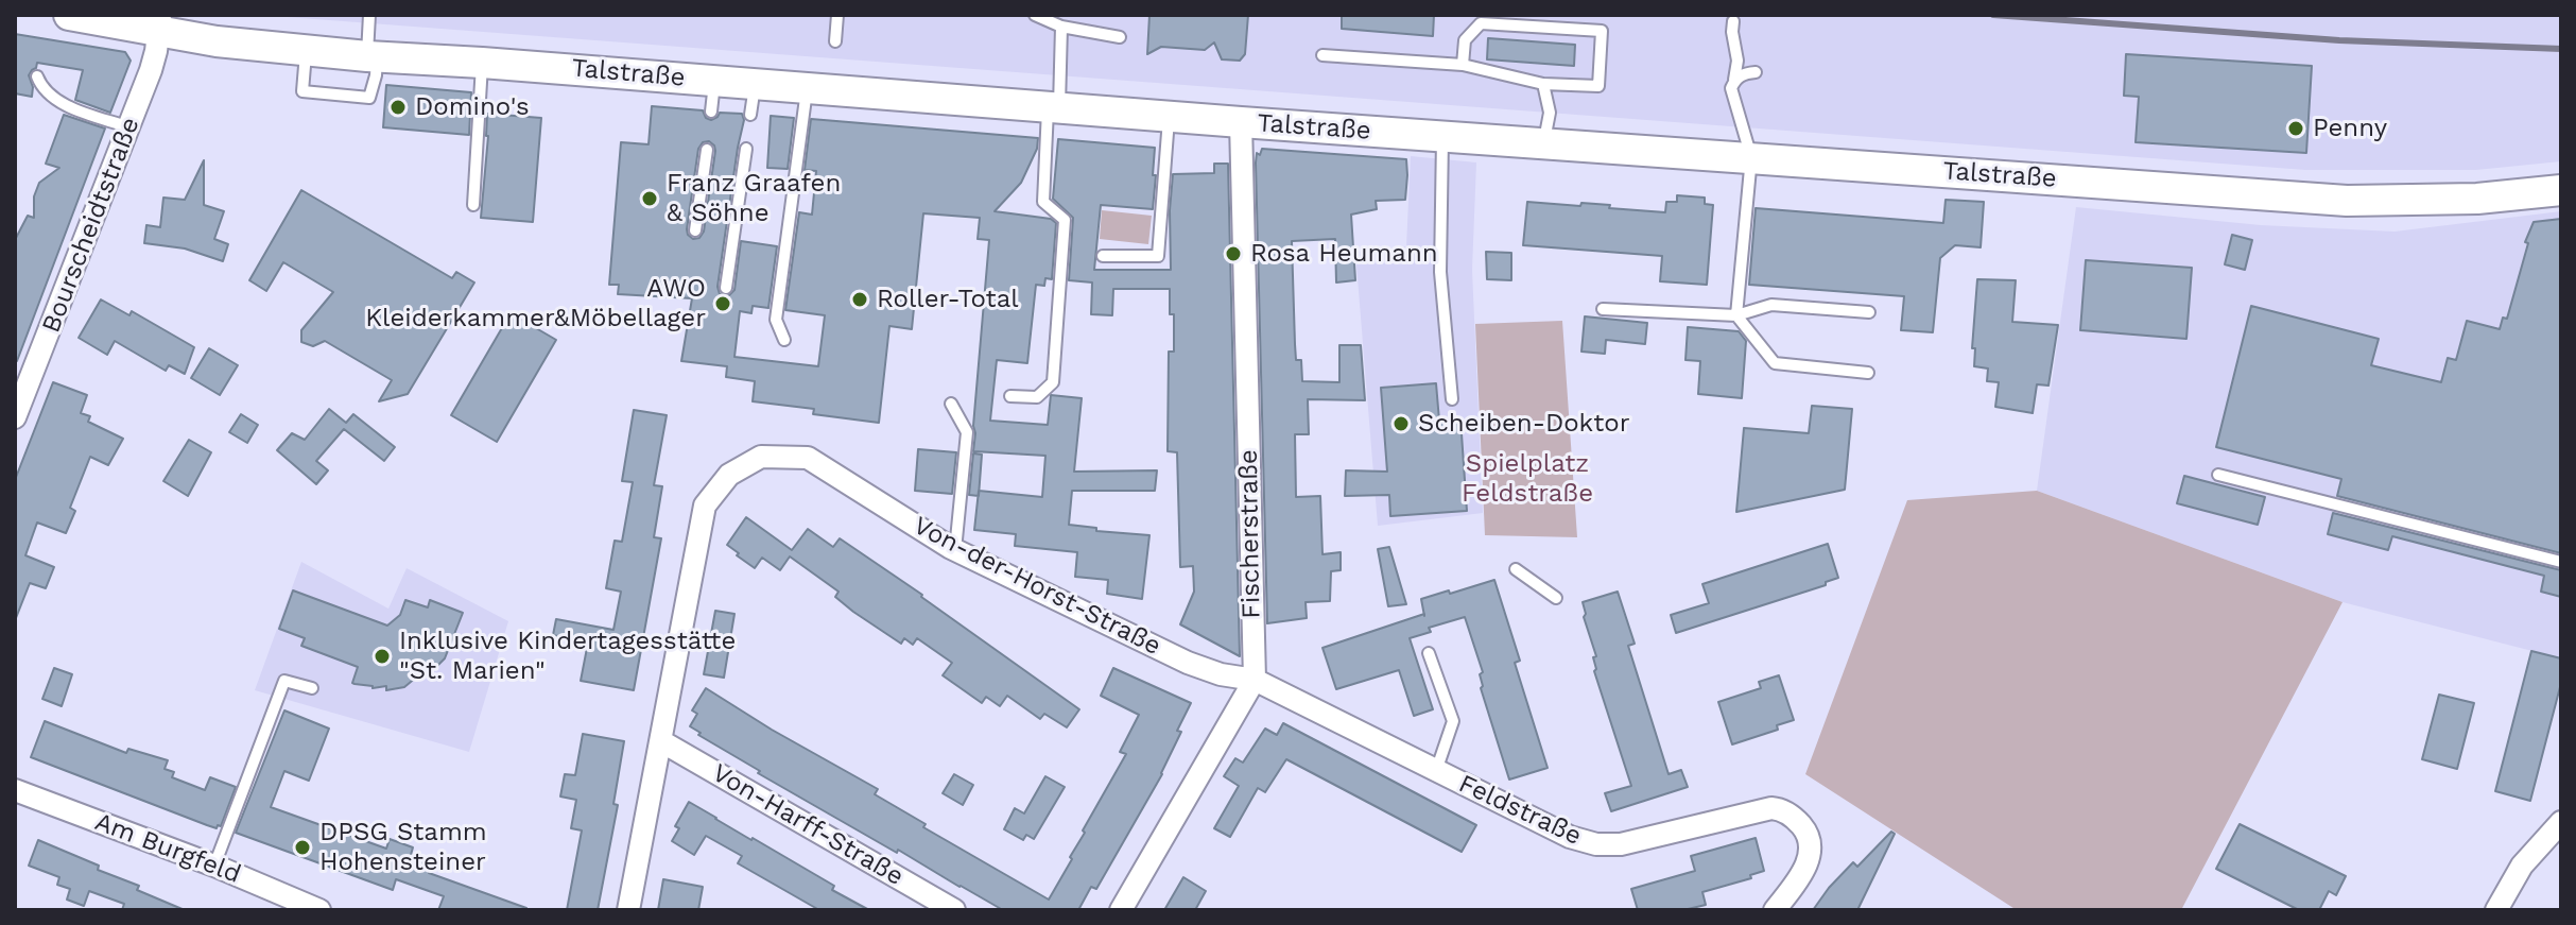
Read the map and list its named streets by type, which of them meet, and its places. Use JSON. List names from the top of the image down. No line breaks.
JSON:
{"streets":{"main road":["Talstraße"],"street":["Bourscheidtstraße","Fischerstraße","Von-der-Horst-Straße","Feldstraße","Von-Harff-Straße","Am Burgfeld"]},"crossings":[["Talstraße","Bourscheidtstraße"],["Talstraße","Fischerstraße"],["Fischerstraße","Von-der-Horst-Straße"],["Fischerstraße","Feldstraße"],["Von-der-Horst-Straße","Feldstraße"],["Von-der-Horst-Straße","Von-Harff-Straße"]],"parks":["Spielplatz Feldstraße"],"places":["Domino's","Penny","Franz Graafen & Söhne","Rosa Heumann","Roller-Total","AWO Kleiderkammer&Möbellager","Scheiben-Doktor","Inklusive Kindertagesstätte \"St. Marien\"","DPSG Stamm Hohensteiner"]}
